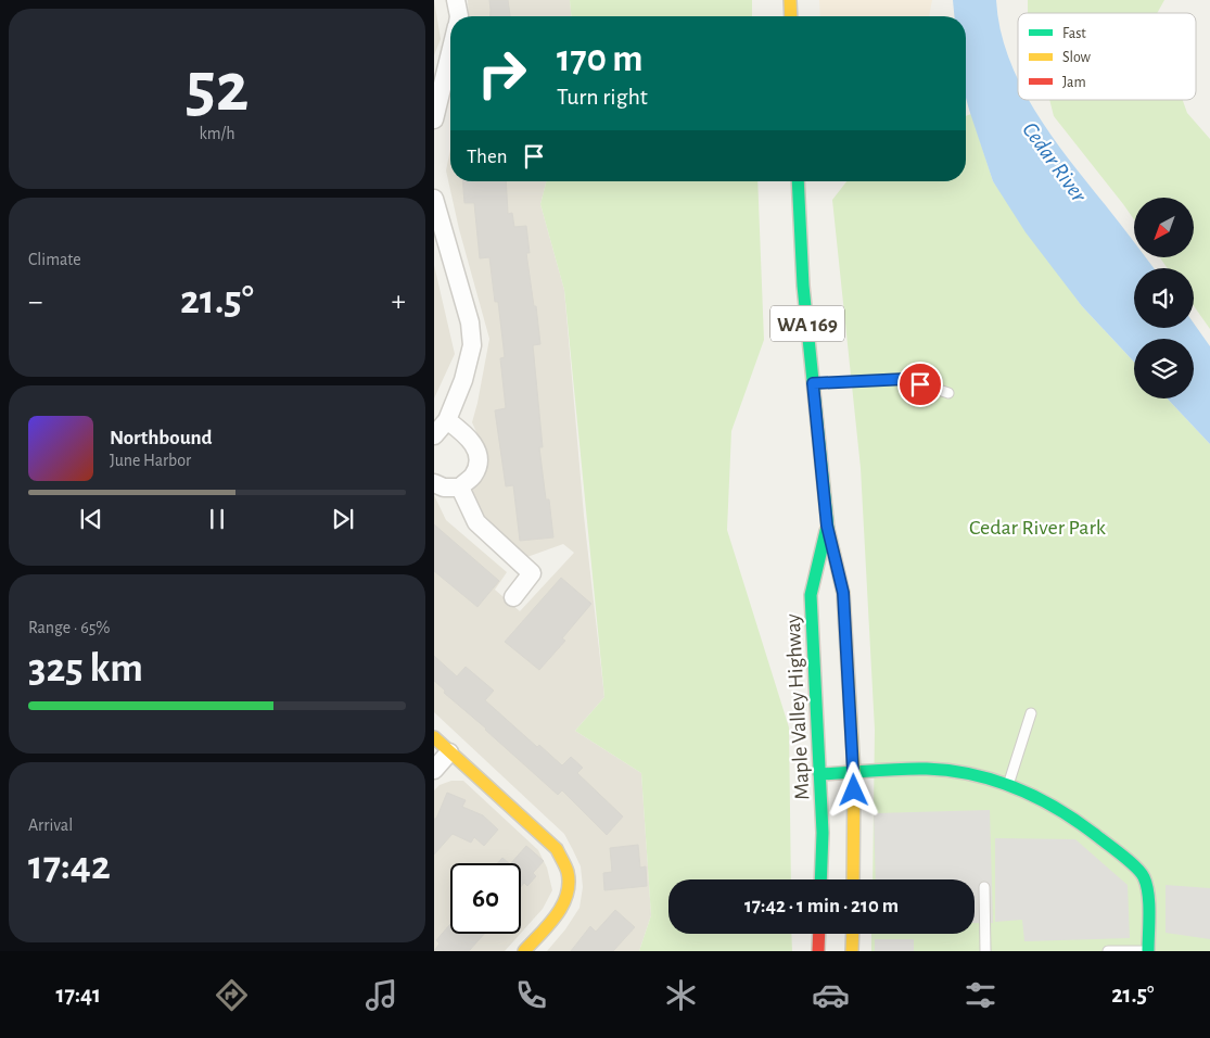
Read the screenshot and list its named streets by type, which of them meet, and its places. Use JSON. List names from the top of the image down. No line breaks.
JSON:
{"streets":{"main road":["WA 169","Maple Valley Highway"]},"water":["Cedar River"],"parks":["Cedar River Park"],"legend":["Fast","Slow","Jam"],"north":"bottom left","page":{"tile":[["52","km/h"],"Climate",["Range · 65%","325 km"],["Arrival","17:42"]],"turn":["170 m","Turn right"],"then":"Then","heat":["−","21.5°","+"],"song":["Northbound","June Harbor"],"limit":"60","trip":"17:42 · 1 min · 210 m","tabs":["17:41","21.5°"]}}
